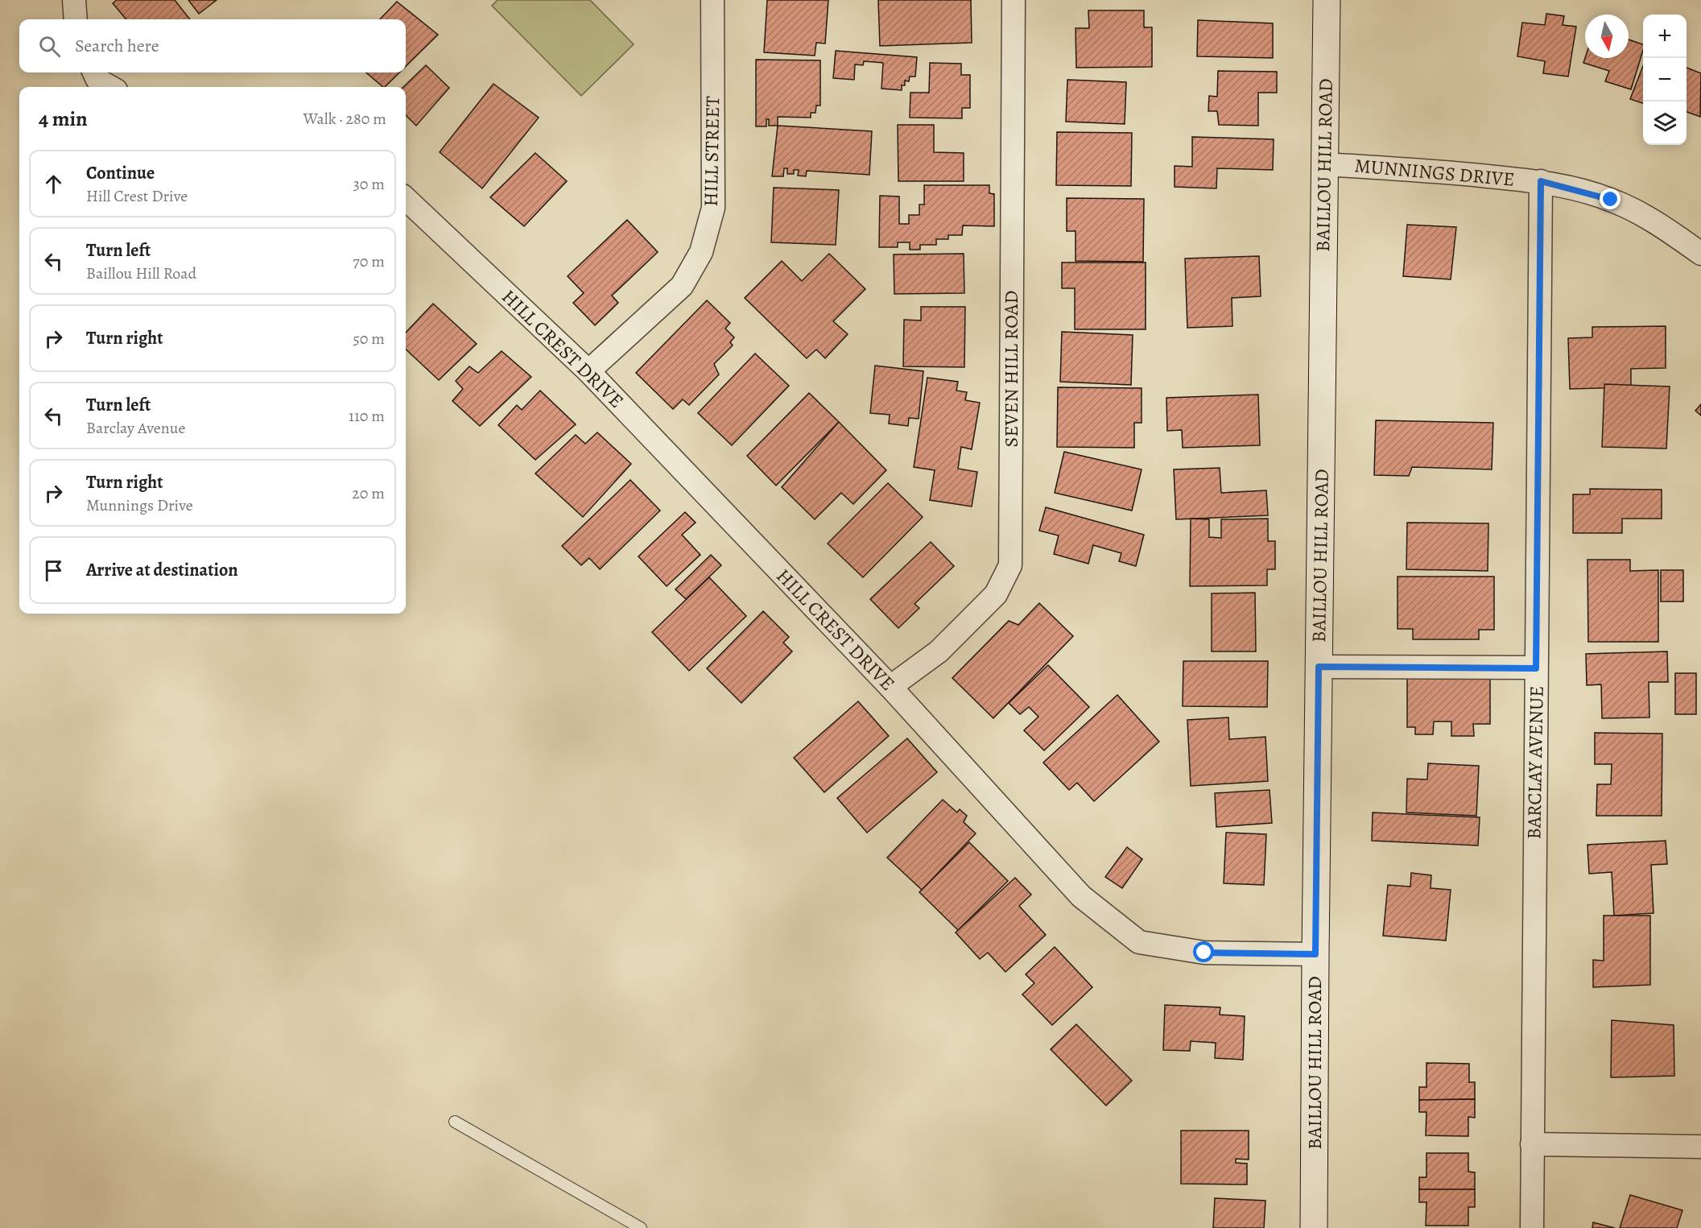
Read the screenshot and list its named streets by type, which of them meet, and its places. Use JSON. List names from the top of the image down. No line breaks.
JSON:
{"streets":{"main road":["BAILLOU HILL ROAD"],"street":["HILL STREET","MUNNINGS DRIVE","HILL CREST DRIVE","SEVEN HILL ROAD","BARCLAY AVENUE"]},"crossings":[["HILL STREET","HILL CREST DRIVE"],["BAILLOU HILL ROAD","MUNNINGS DRIVE"],["BAILLOU HILL ROAD","HILL CREST DRIVE"],["MUNNINGS DRIVE","BARCLAY AVENUE"],["HILL CREST DRIVE","SEVEN HILL ROAD"]],"north":"bottom","page":{"map_buttons":["+","−"],"search":"Search here","heading":["4 min","Walk · 280 m"],"list":[["Continue","Hill Crest Drive","30 m"],["Turn left","Baillou Hill Road","70 m"],["Turn right","50 m"],["Turn left","Barclay Avenue","110 m"],["Turn right","Munnings Drive","20 m"],"Arrive at destination"]}}
